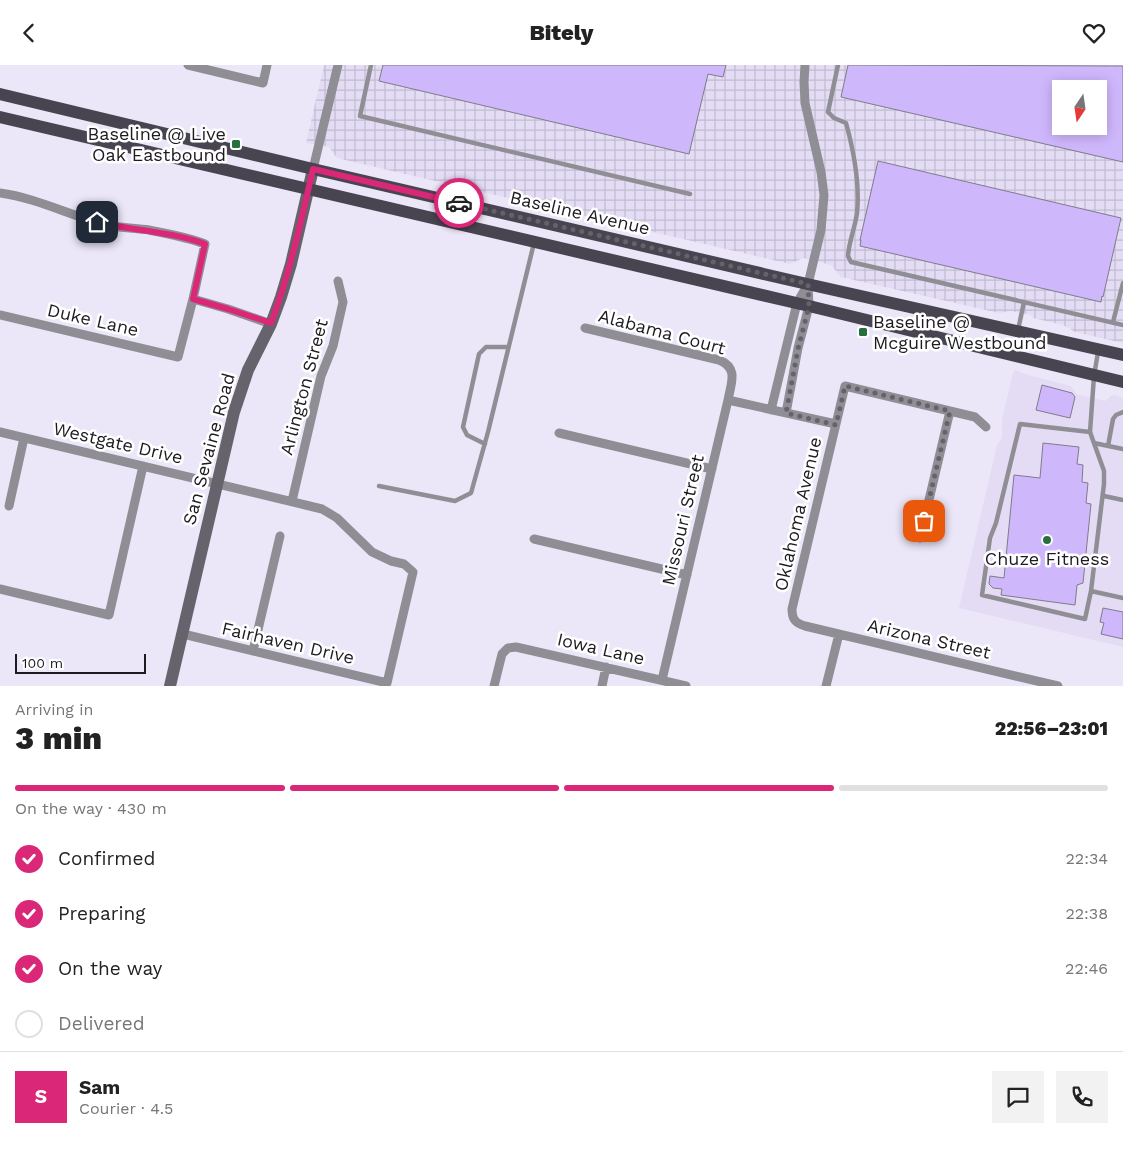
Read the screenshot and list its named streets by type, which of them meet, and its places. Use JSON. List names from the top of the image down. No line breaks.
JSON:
{"streets":{"main road":["Baseline Avenue"],"street":["Duke Lane","Alabama Court","Arlington Street","Westgate Drive","San Sevaine Road","Oklahoma Avenue","Missouri Street","Arizona Street","Fairhaven Drive","Iowa Lane"]},"crossings":[["Baseline Avenue","San Sevaine Road"],["Alabama Court","Missouri Street"],["Arlington Street","Westgate Drive"],["Westgate Drive","San Sevaine Road"],["Westgate Drive","Fairhaven Drive"],["San Sevaine Road","Fairhaven Drive"],["Oklahoma Avenue","Arizona Street"],["Missouri Street","Iowa Lane"]],"places":{"transit":["Baseline @ Live Oak Eastbound","Baseline @ Mcguire Westbound"],"other":["Chuze Fitness"]},"scale_bar":"100 m","north":"bottom","page":{"header":"Bitely","scale":"100 m","heading":["3 min","Arriving in","22:56–23:01"],"panel":["Sam","Courier · 4.5"],"bar":"On the way · 430 m","list":[["Confirmed","22:34"],["Preparing","22:38"],["On the way","22:46"],"Delivered"],"round":"S"}}
